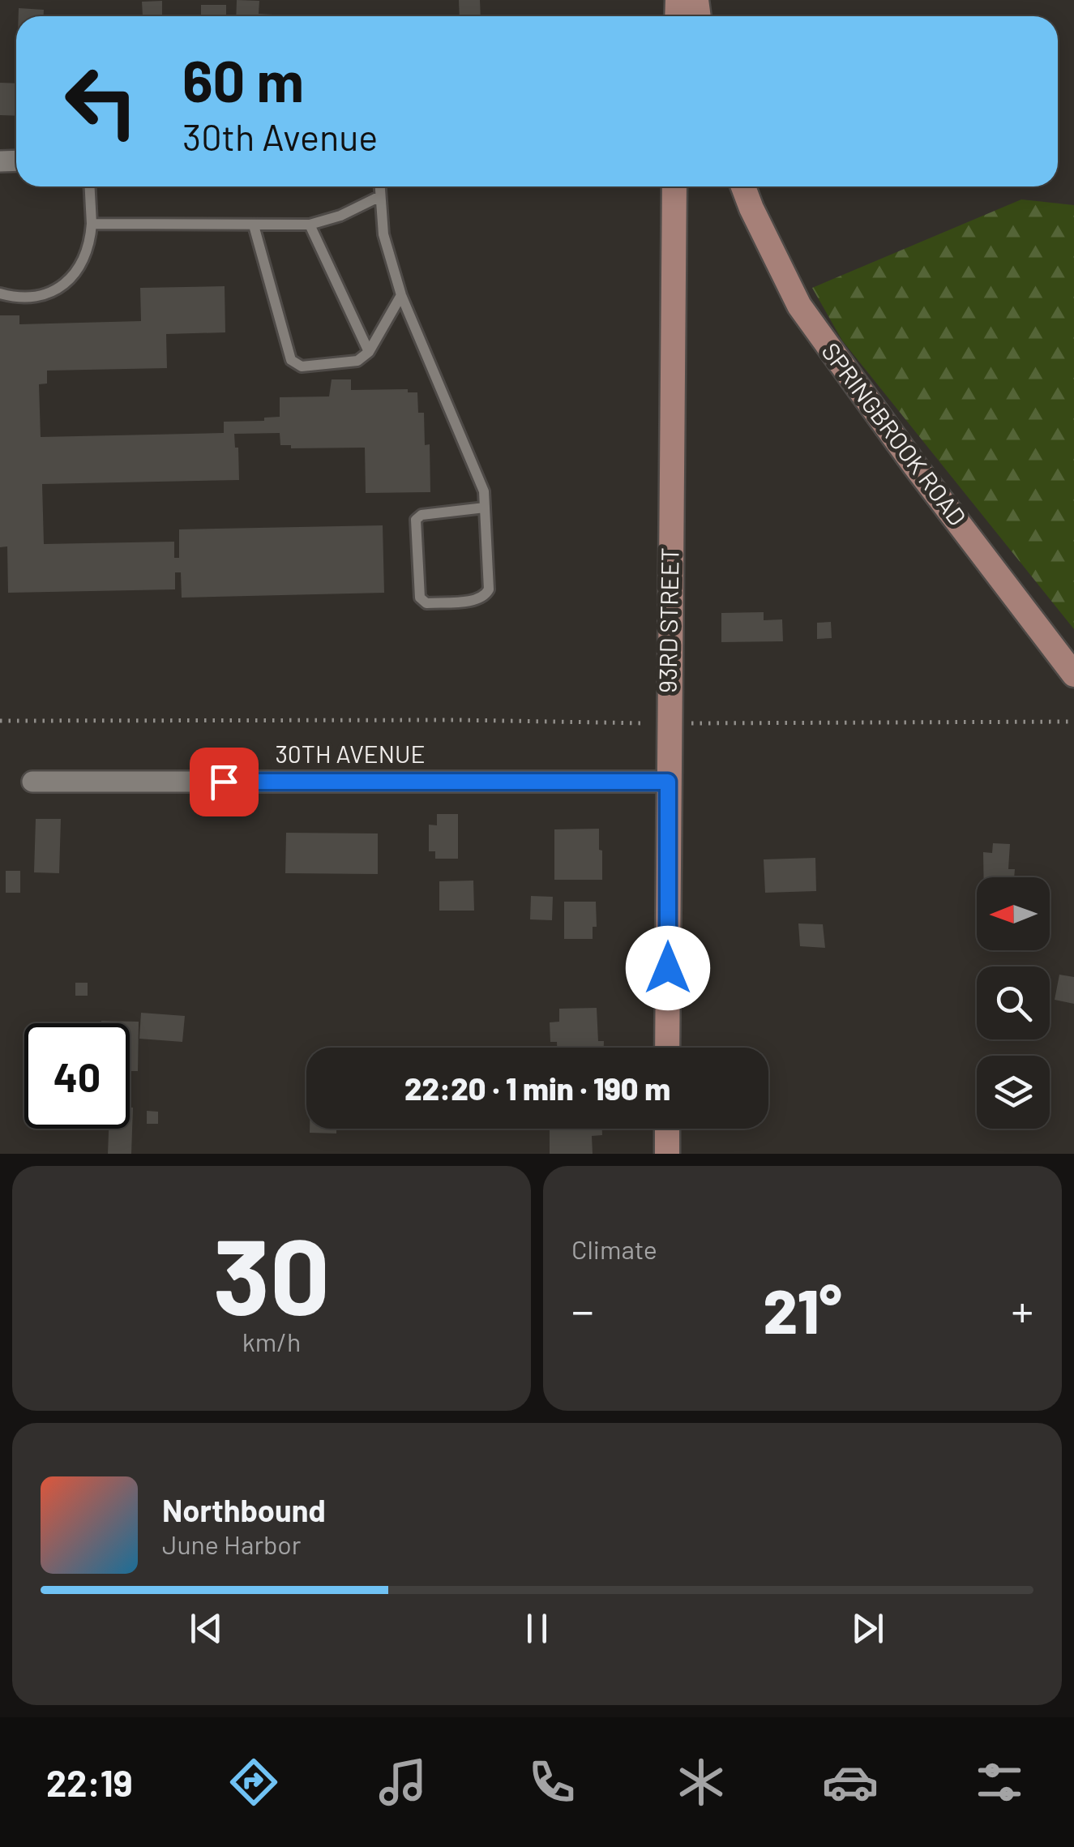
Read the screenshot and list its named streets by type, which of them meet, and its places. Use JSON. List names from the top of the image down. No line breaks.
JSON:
{"streets":{"street":["SPRINGBROOK ROAD","93RD STREET","30TH AVENUE"]},"crossings":[["93RD STREET","30TH AVENUE"]],"north":"left","page":{"turn":["60 m","30th Avenue"],"limit":"40","trip":"22:20 · 1 min · 190 m","tile":[["30","km/h"],"Climate"],"heat":["−","21°","+"],"song":["Northbound","June Harbor"],"tabs":"22:19"}}
